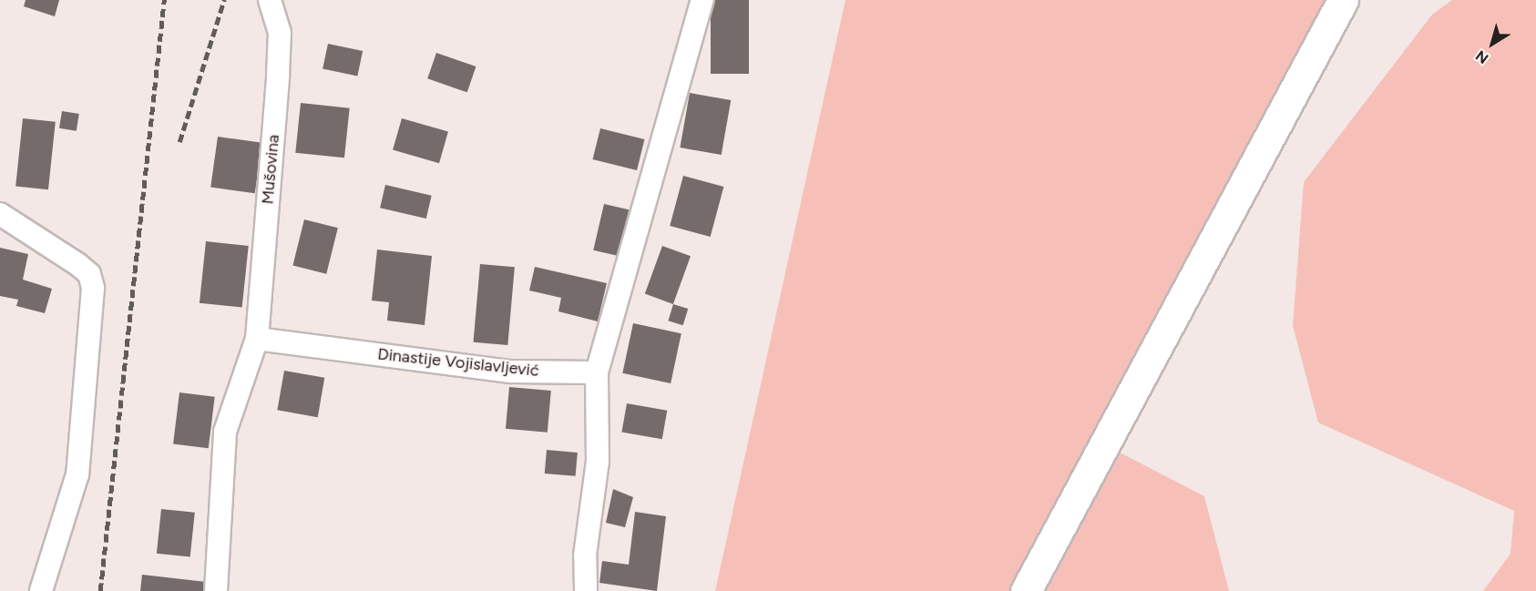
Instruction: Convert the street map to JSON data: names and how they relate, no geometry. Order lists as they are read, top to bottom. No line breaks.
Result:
{"streets":{"street":["Mušovina","Dinastije Vojislavljević"]},"crossings":[["Mušovina","Dinastije Vojislavljević"]],"north":"bottom left"}
